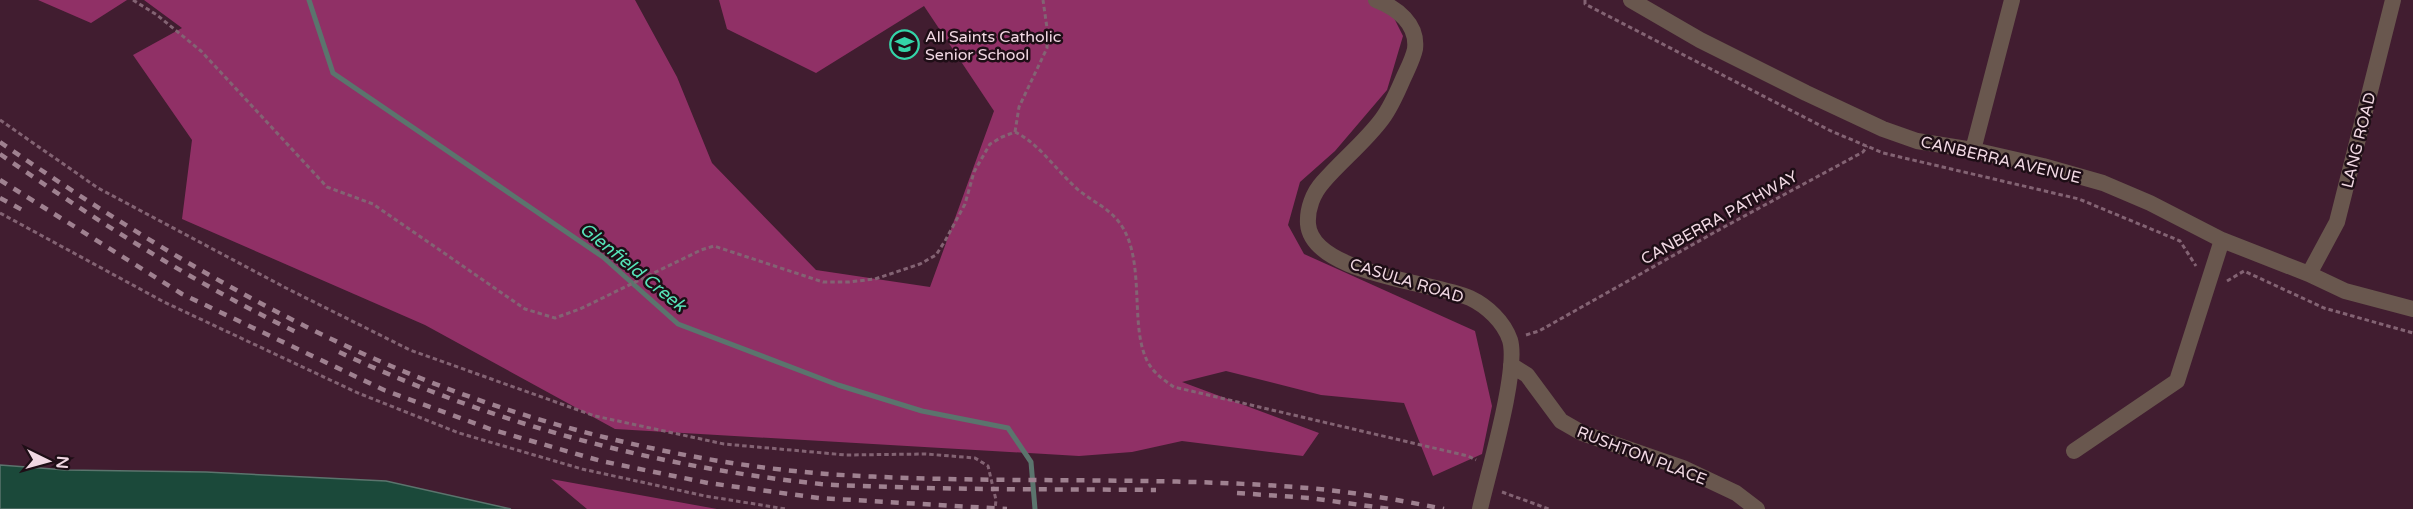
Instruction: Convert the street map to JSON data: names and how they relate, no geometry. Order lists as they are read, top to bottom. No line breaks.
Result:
{"streets":{"street":["LANG ROAD","CANBERRA AVENUE","CASULA ROAD","RUSHTON PLACE"],"path":["CANBERRA PATHWAY"]},"crossings":[["LANG ROAD","CANBERRA AVENUE"],["CANBERRA PATHWAY","CASULA ROAD"]],"water":["Glenfield Creek"],"places":{"school or university":["All Saints Catholic Senior School"]},"north":"right"}
